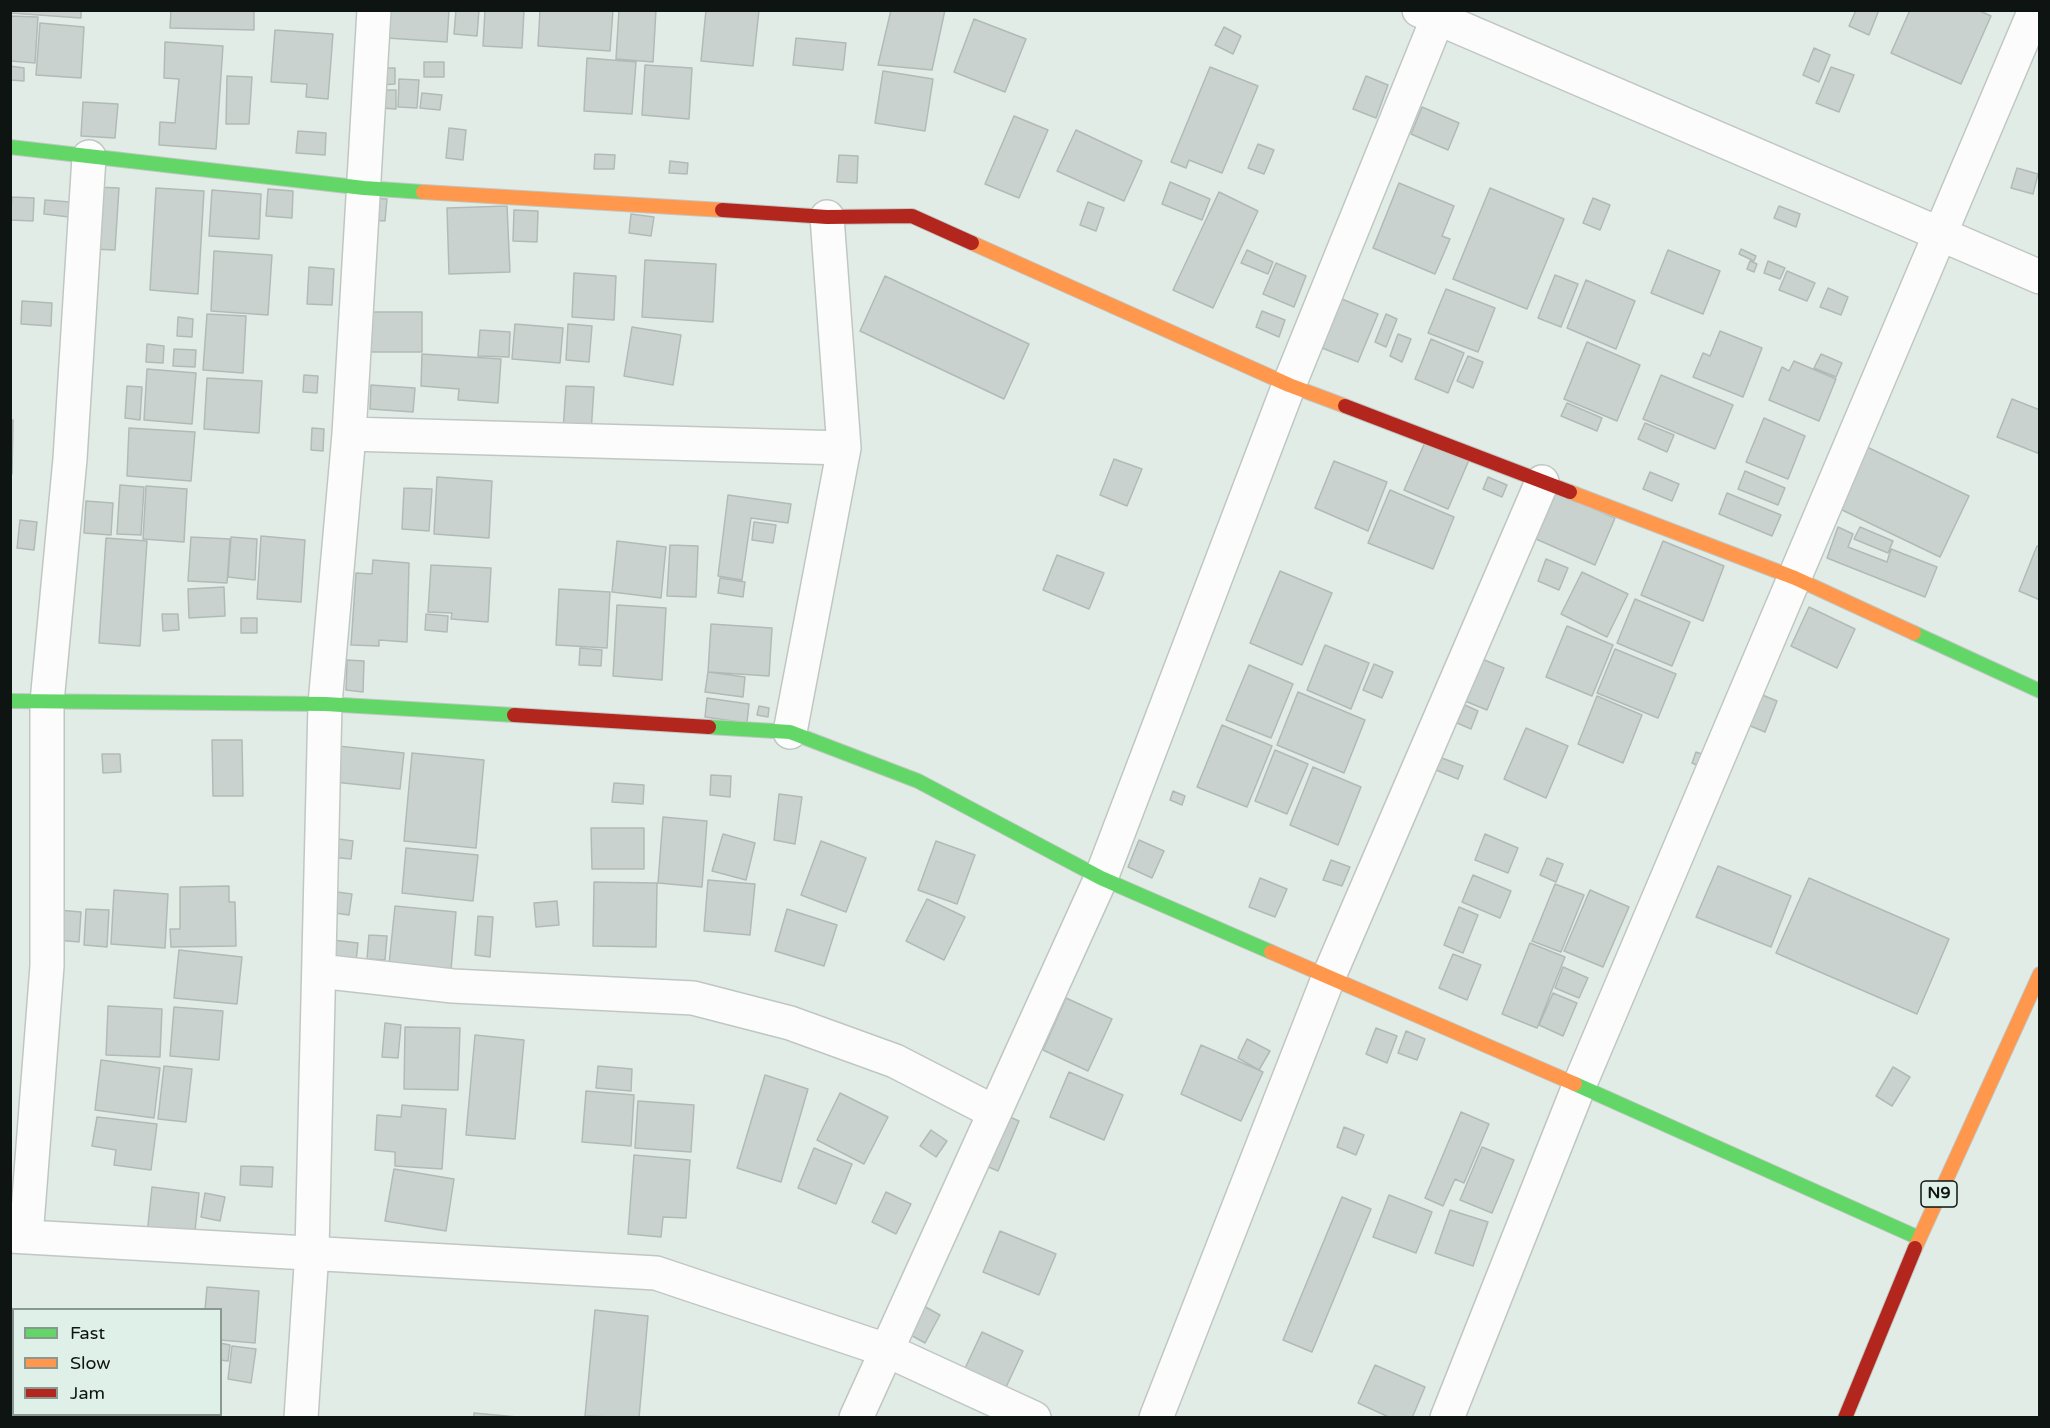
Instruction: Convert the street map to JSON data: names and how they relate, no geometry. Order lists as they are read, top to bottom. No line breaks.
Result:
{"streets":{"street":["N9"]},"legend":["Fast","Slow","Jam"]}
